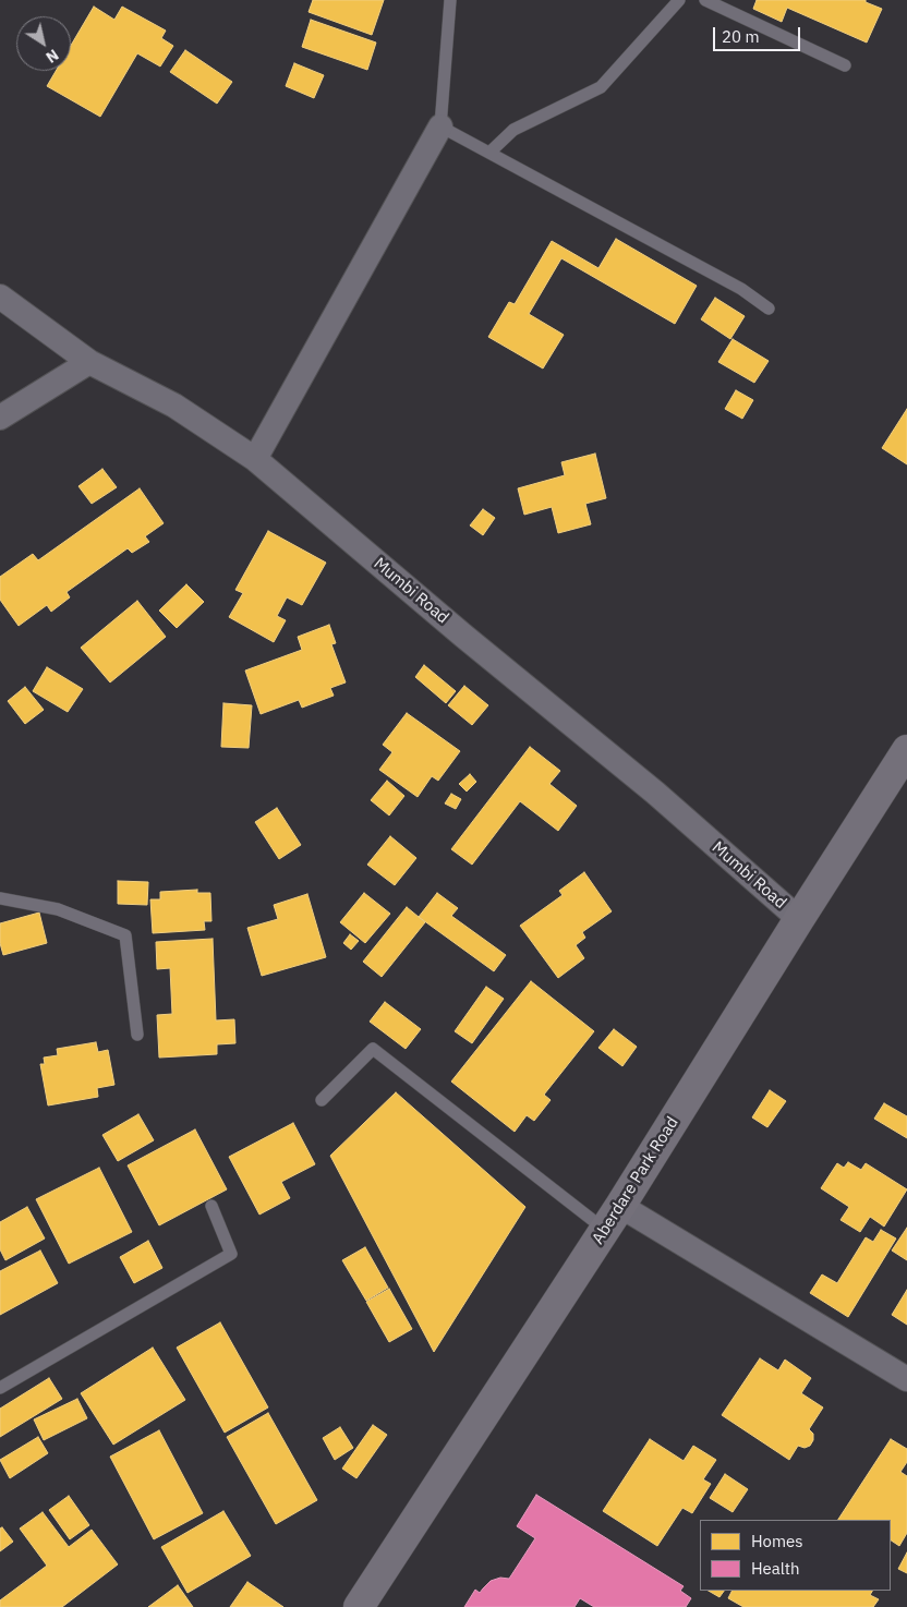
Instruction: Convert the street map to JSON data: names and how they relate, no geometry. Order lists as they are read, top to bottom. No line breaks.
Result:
{"streets":{"street":["Mumbi Road","Aberdare Park Road"]},"crossings":[["Mumbi Road","Aberdare Park Road"]],"legend":["Homes","Health"],"scale_bar":"20 m","north":"bottom right"}
